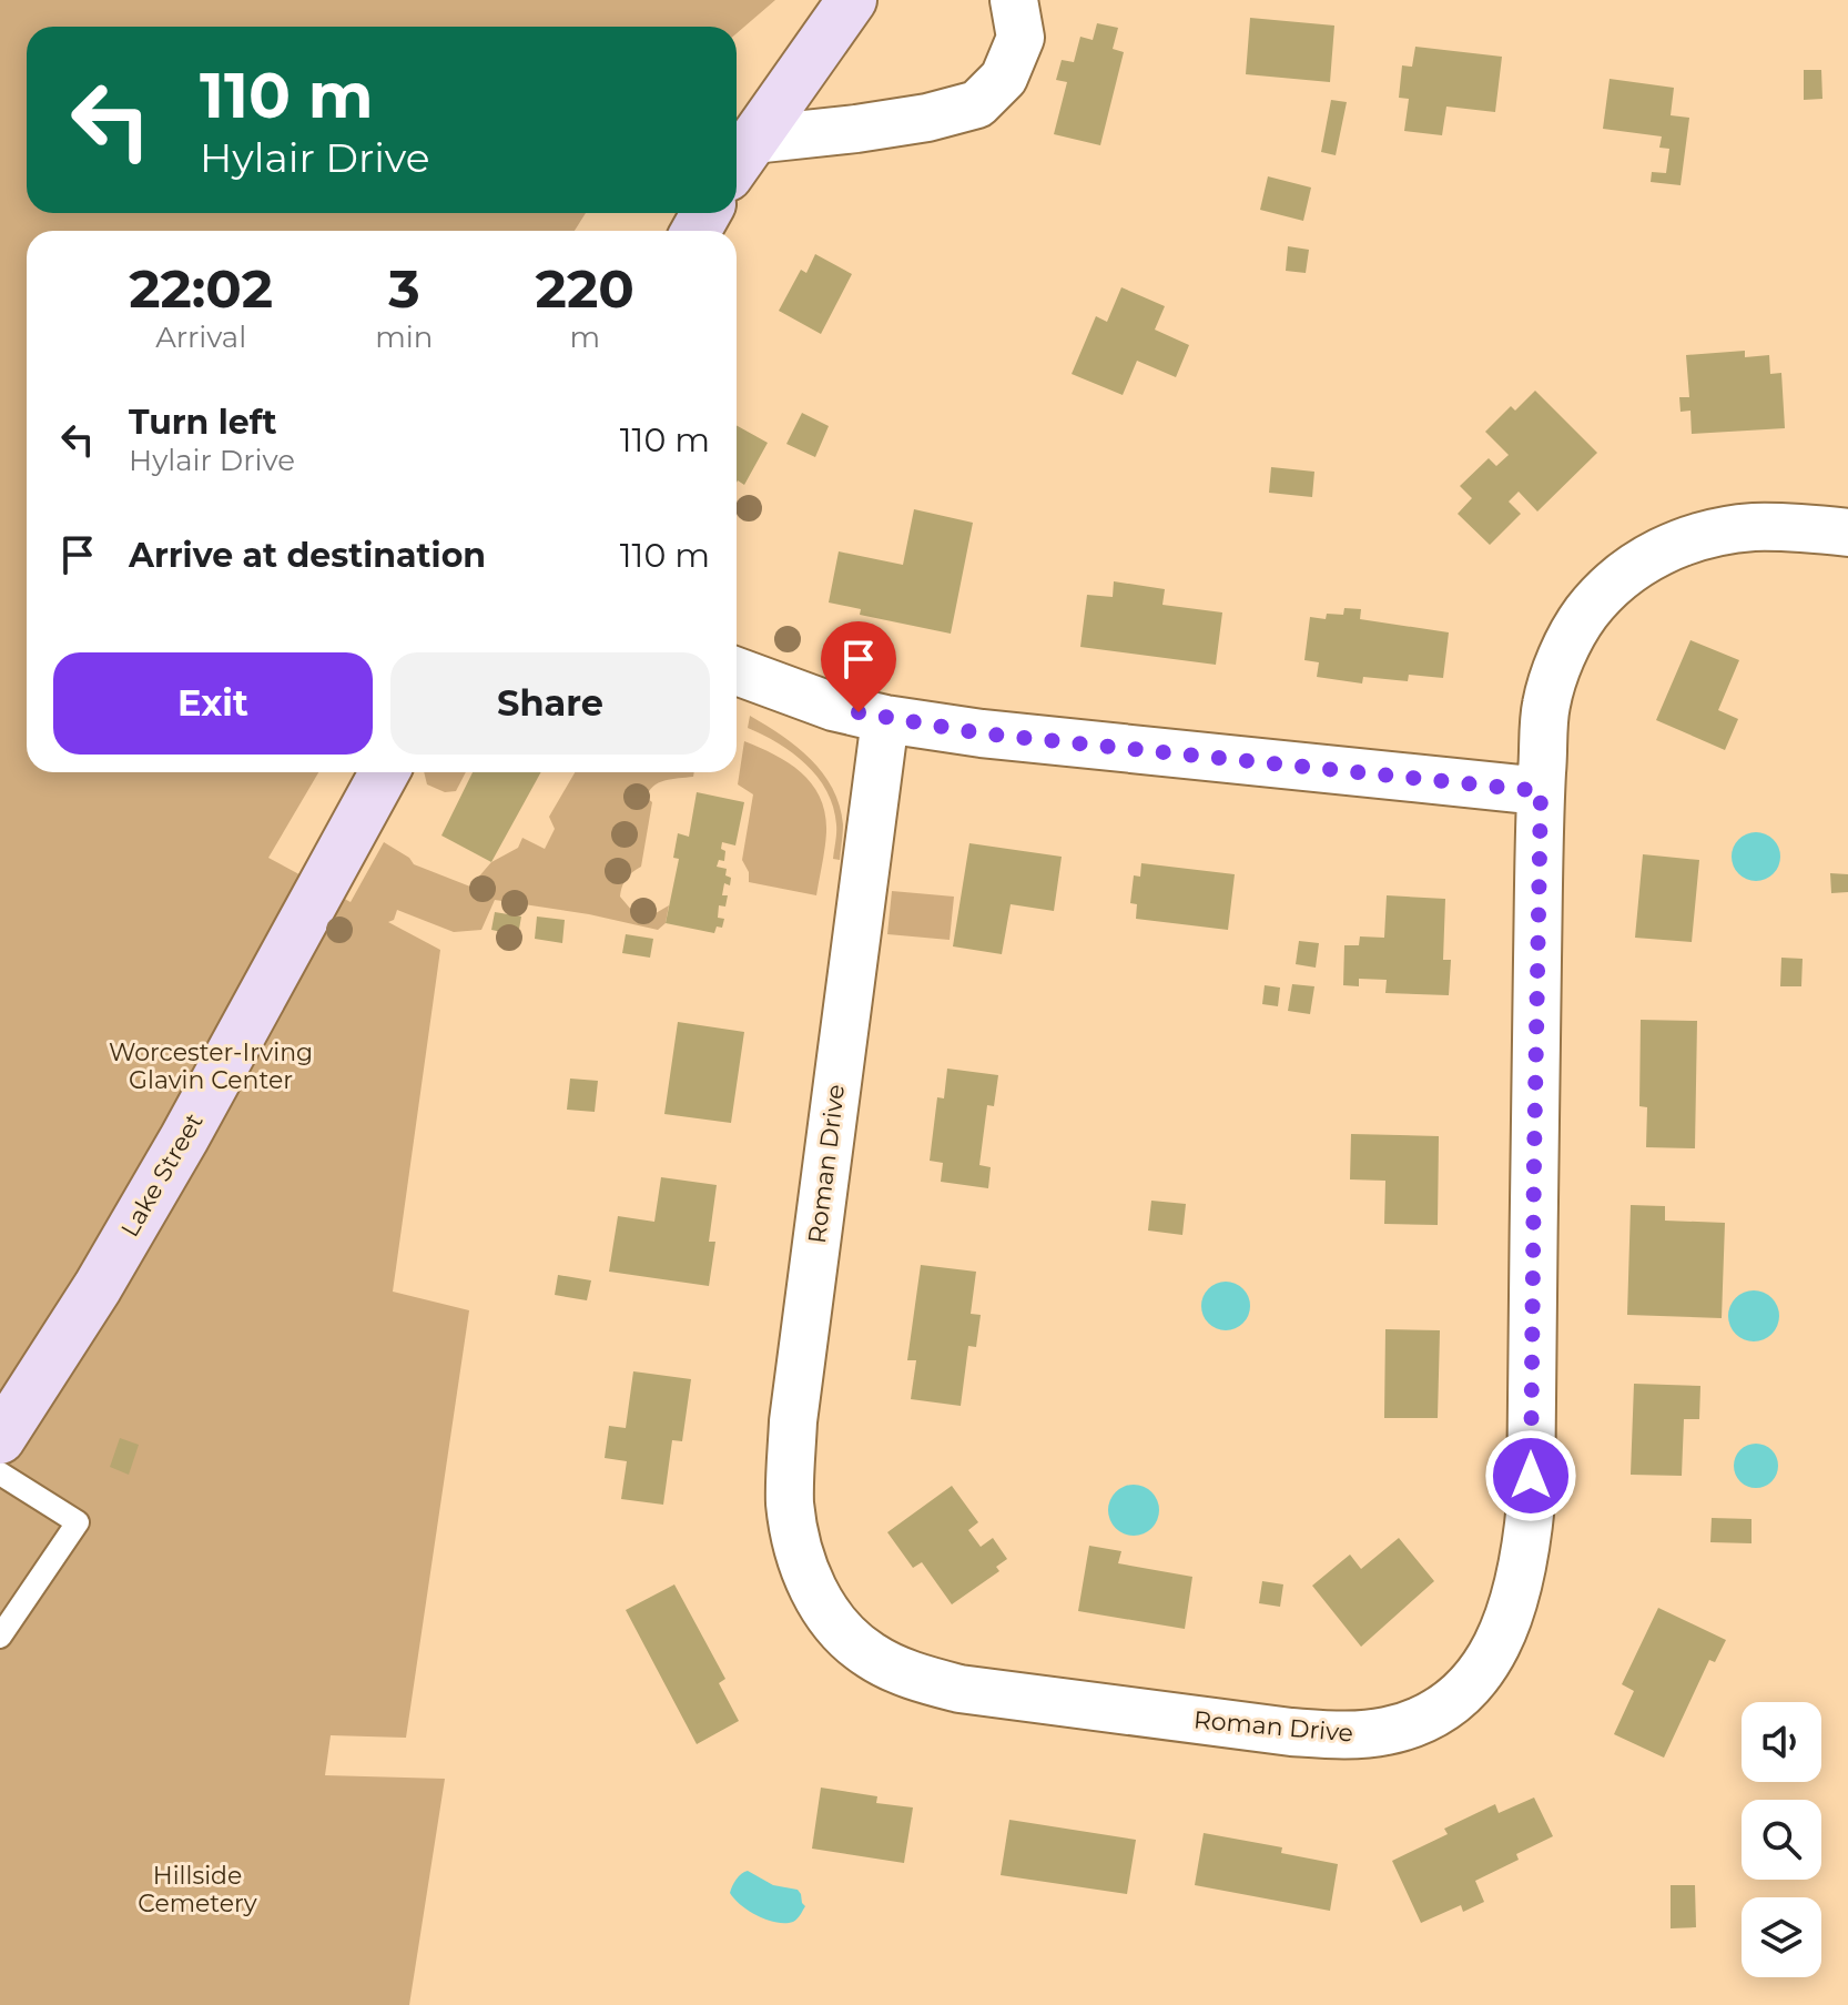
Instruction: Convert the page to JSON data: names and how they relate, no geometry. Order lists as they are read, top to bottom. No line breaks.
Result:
{"streets":{"main road":["Lake Street"],"street":["Roman Drive"]},"parks":["Worcester-Irving Glavin Center","Hillside Cemetery"],"page":{"turn":["110 m","Hylair Drive"],"eta":["22:02","Arrival","3","min","220","m"],"list":[{"name":"Turn left","note":"Hylair Drive","value":"110 m"},{"name":"Arrive at destination","value":"110 m"}],"buttons":["Exit","Share"]}}
